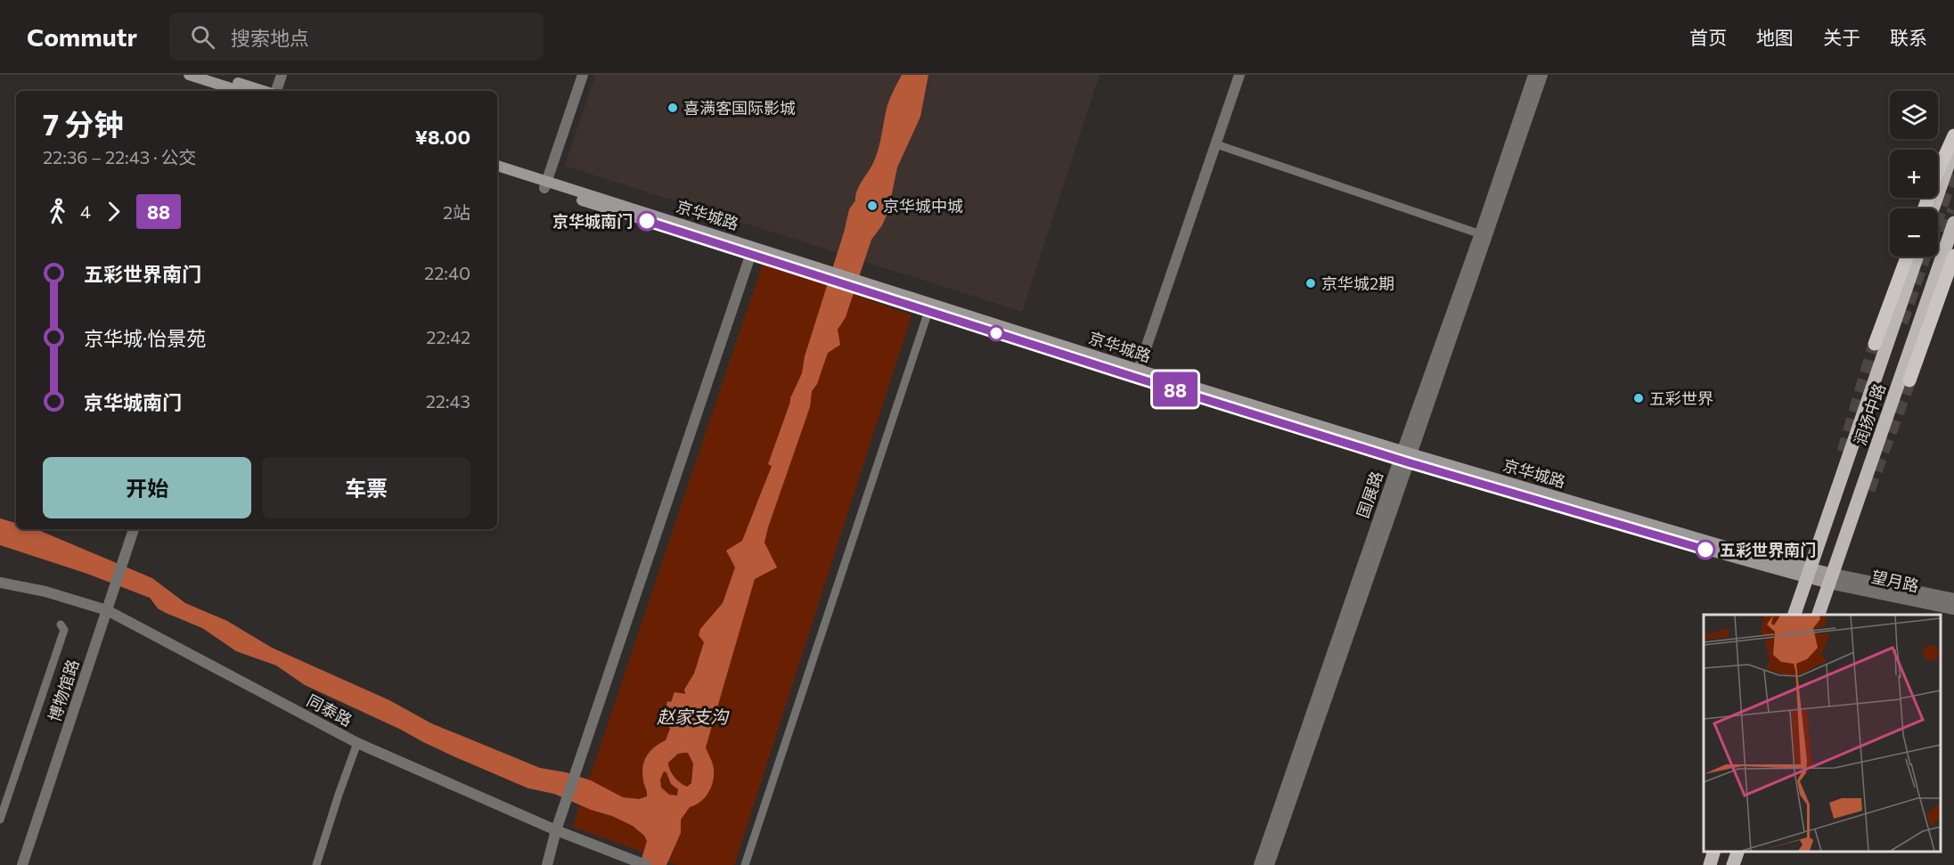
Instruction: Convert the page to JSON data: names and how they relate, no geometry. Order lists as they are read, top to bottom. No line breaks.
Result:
{"streets":{"main road":["京华城路","润扬中路"],"street":["国展路","望月路","博物馆路","同泰路"]},"crossings":[["京华城路","润扬中路"],["京华城路","国展路"],["京华城路","望月路"],["润扬中路","望月路"],["博物馆路","同泰路"]],"water":["赵家支沟"],"places":["喜满客国际影城","京华城中城","京华城南门","京华城2期","五彩世界","五彩世界南门"],"lines":["bus line 88"],"page":{"header":"Commutr","search":"搜索地点","nav":["首页","地图","关于","联系"],"on_map":"88","map_buttons":["+","−"],"heading":["7 分钟","22:36 – 22:43 · 公交","¥8.00"],"legs":["4","88","2站"],"list":[{"name":"五彩世界南门","value":"22:40"},{"name":"京华城·怡景苑","value":"22:42"},{"name":"京华城南门","value":"22:43"}],"buttons":["开始","车票"]}}
